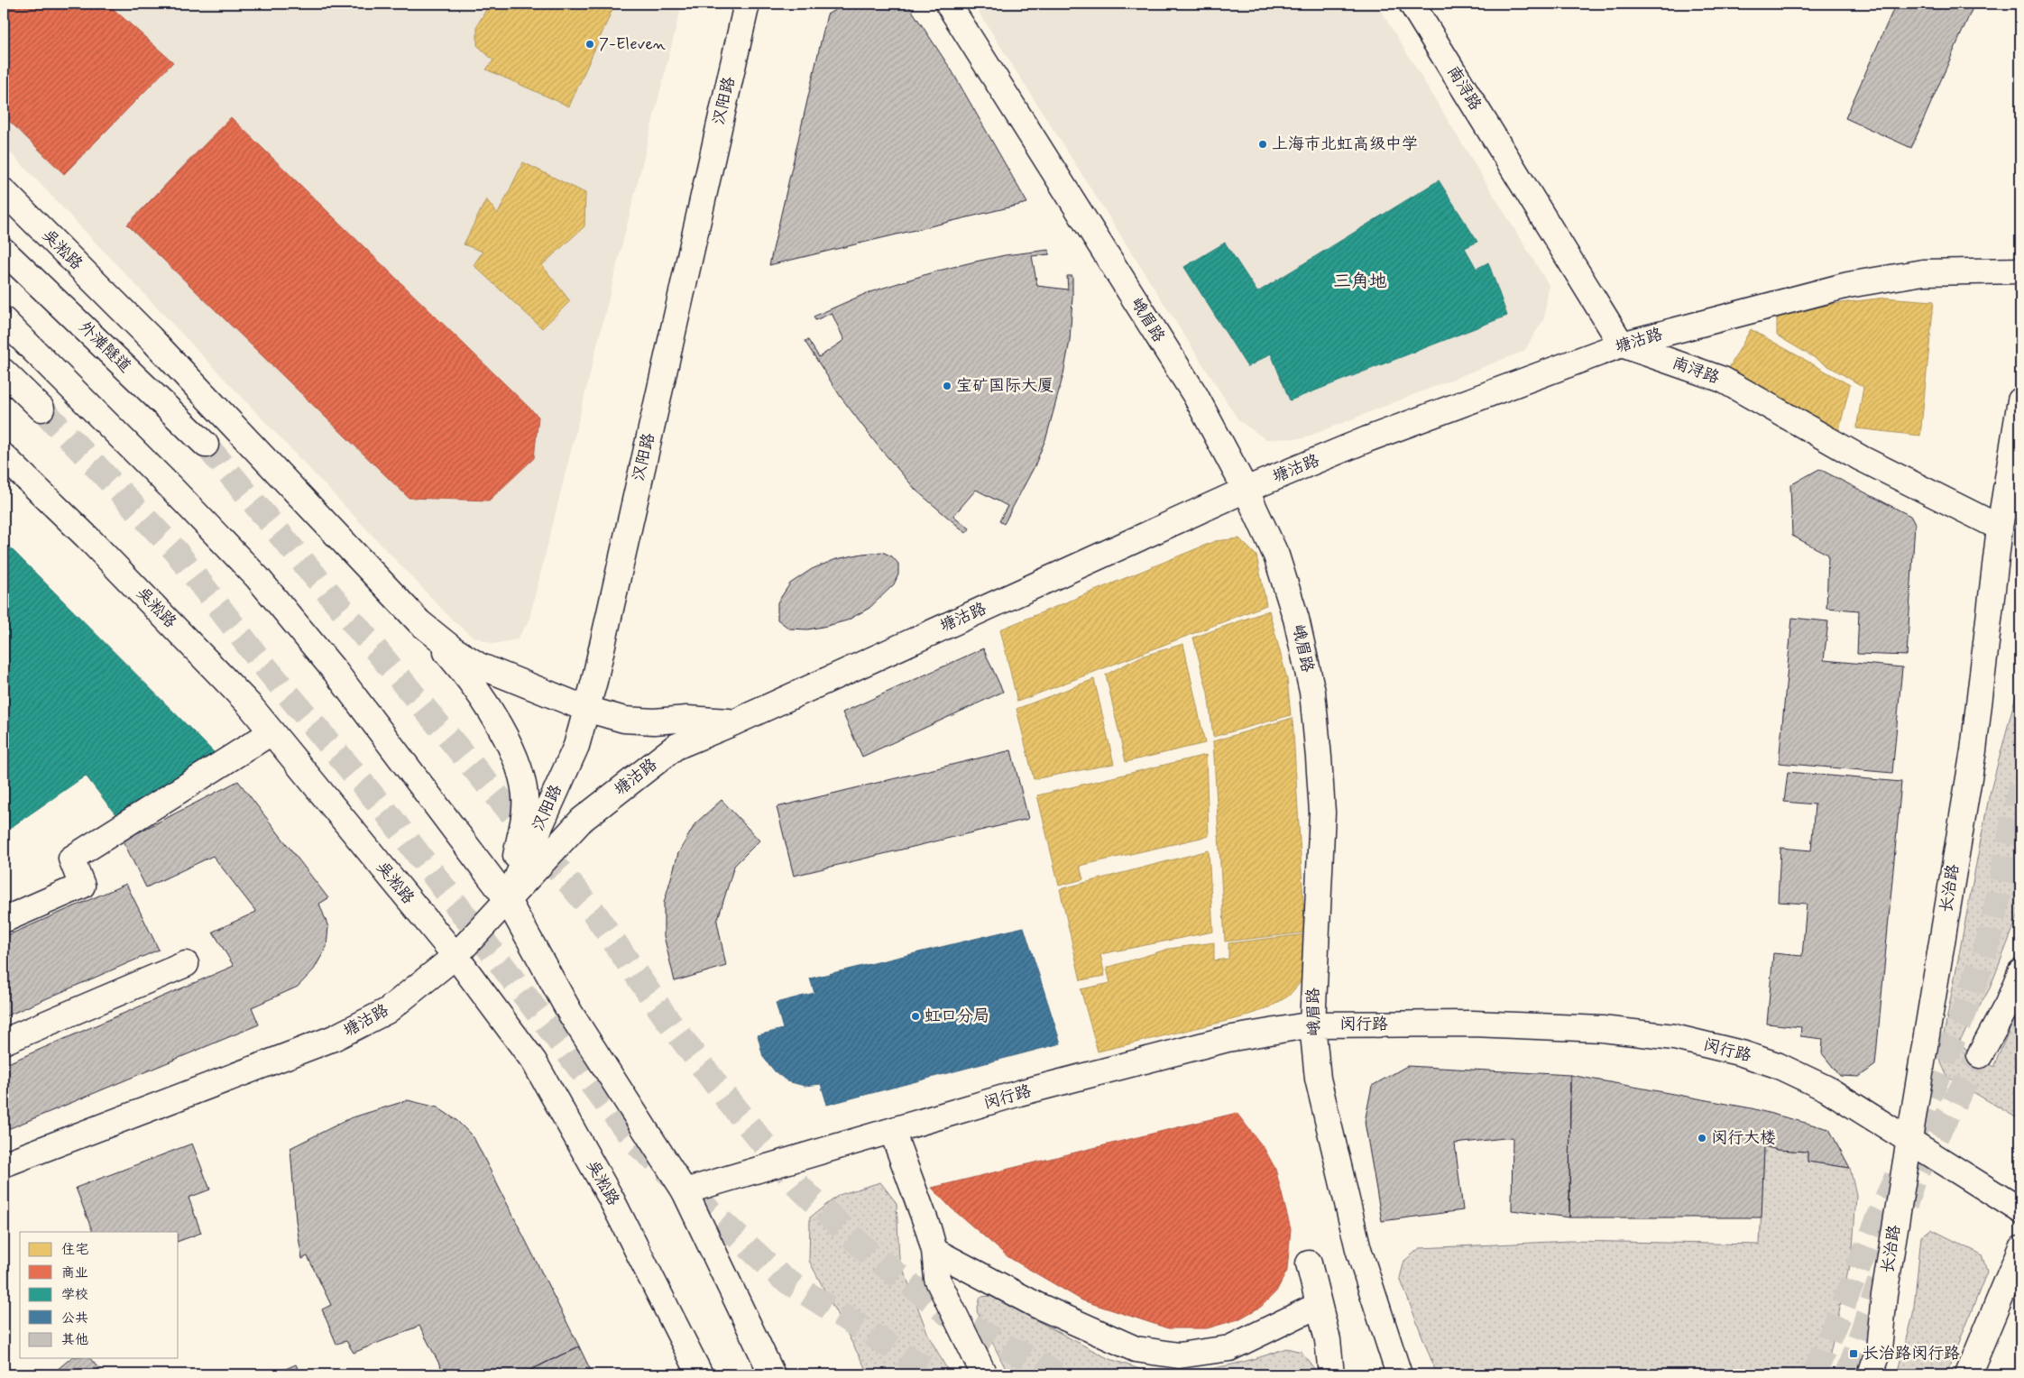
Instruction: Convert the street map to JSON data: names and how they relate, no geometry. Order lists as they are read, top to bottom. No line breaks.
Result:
{"streets":{"street":["南浔路","汉阳路","吴淞路","峨眉路","塘沽路","外滩隧道","长治路","闵行路"]},"crossings":[["南浔路","塘沽路"],["南浔路","长治路"],["汉阳路","吴淞路"],["汉阳路","塘沽路"],["吴淞路","塘沽路"],["峨眉路","塘沽路"],["峨眉路","闵行路"],["长治路","闵行路"]],"districts":["三角地"],"places":{"other":["7-Eleven","上海市北虹高级中学","宝矿国际大厦","虹口分局","闵行大楼"],"transit":["长治路闵行路"]},"legend":["住宅","商业","学校","公共","其他"]}
